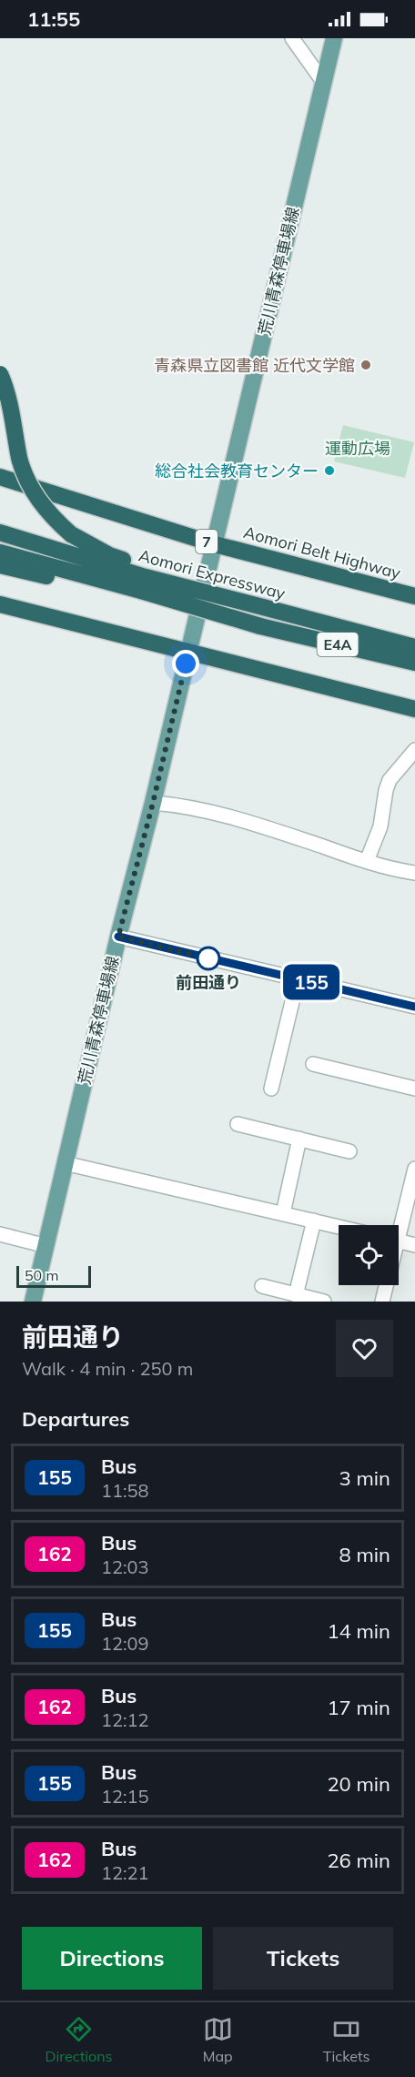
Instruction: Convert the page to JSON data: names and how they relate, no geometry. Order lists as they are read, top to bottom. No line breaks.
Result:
{"streets":{"highway":["7","Aomori Belt Highway","Aomori Expressway","E4A"],"main road":["荒川青森停車場線"]},"crossings":[["荒川青森停車場線","Aomori Belt Highway"]],"parks":["運動広場"],"places":["青森県立図書館 近代文学館","総合社会教育センター","前田通り"],"lines":["bus line 155"],"scale_bar":"50 m","page":{"status":"11:55","on_map":"155","scale":"50 m","heading":[["前田通り","Walk · 4 min · 250 m"],"Departures"],"list":[{"mark":"155","name":"Bus","note":"11:58","value":"3 min"},{"mark":"162","name":"Bus","note":"12:03","value":"8 min"},{"mark":"155","name":"Bus","note":"12:09","value":"14 min"},{"mark":"162","name":"Bus","note":"12:12","value":"17 min"},{"mark":"155","name":"Bus","note":"12:15","value":"20 min"},{"mark":"162","name":"Bus","note":"12:21","value":"26 min"}],"buttons":["Directions","Tickets"],"tabs":["Directions","Map","Tickets"]}}
